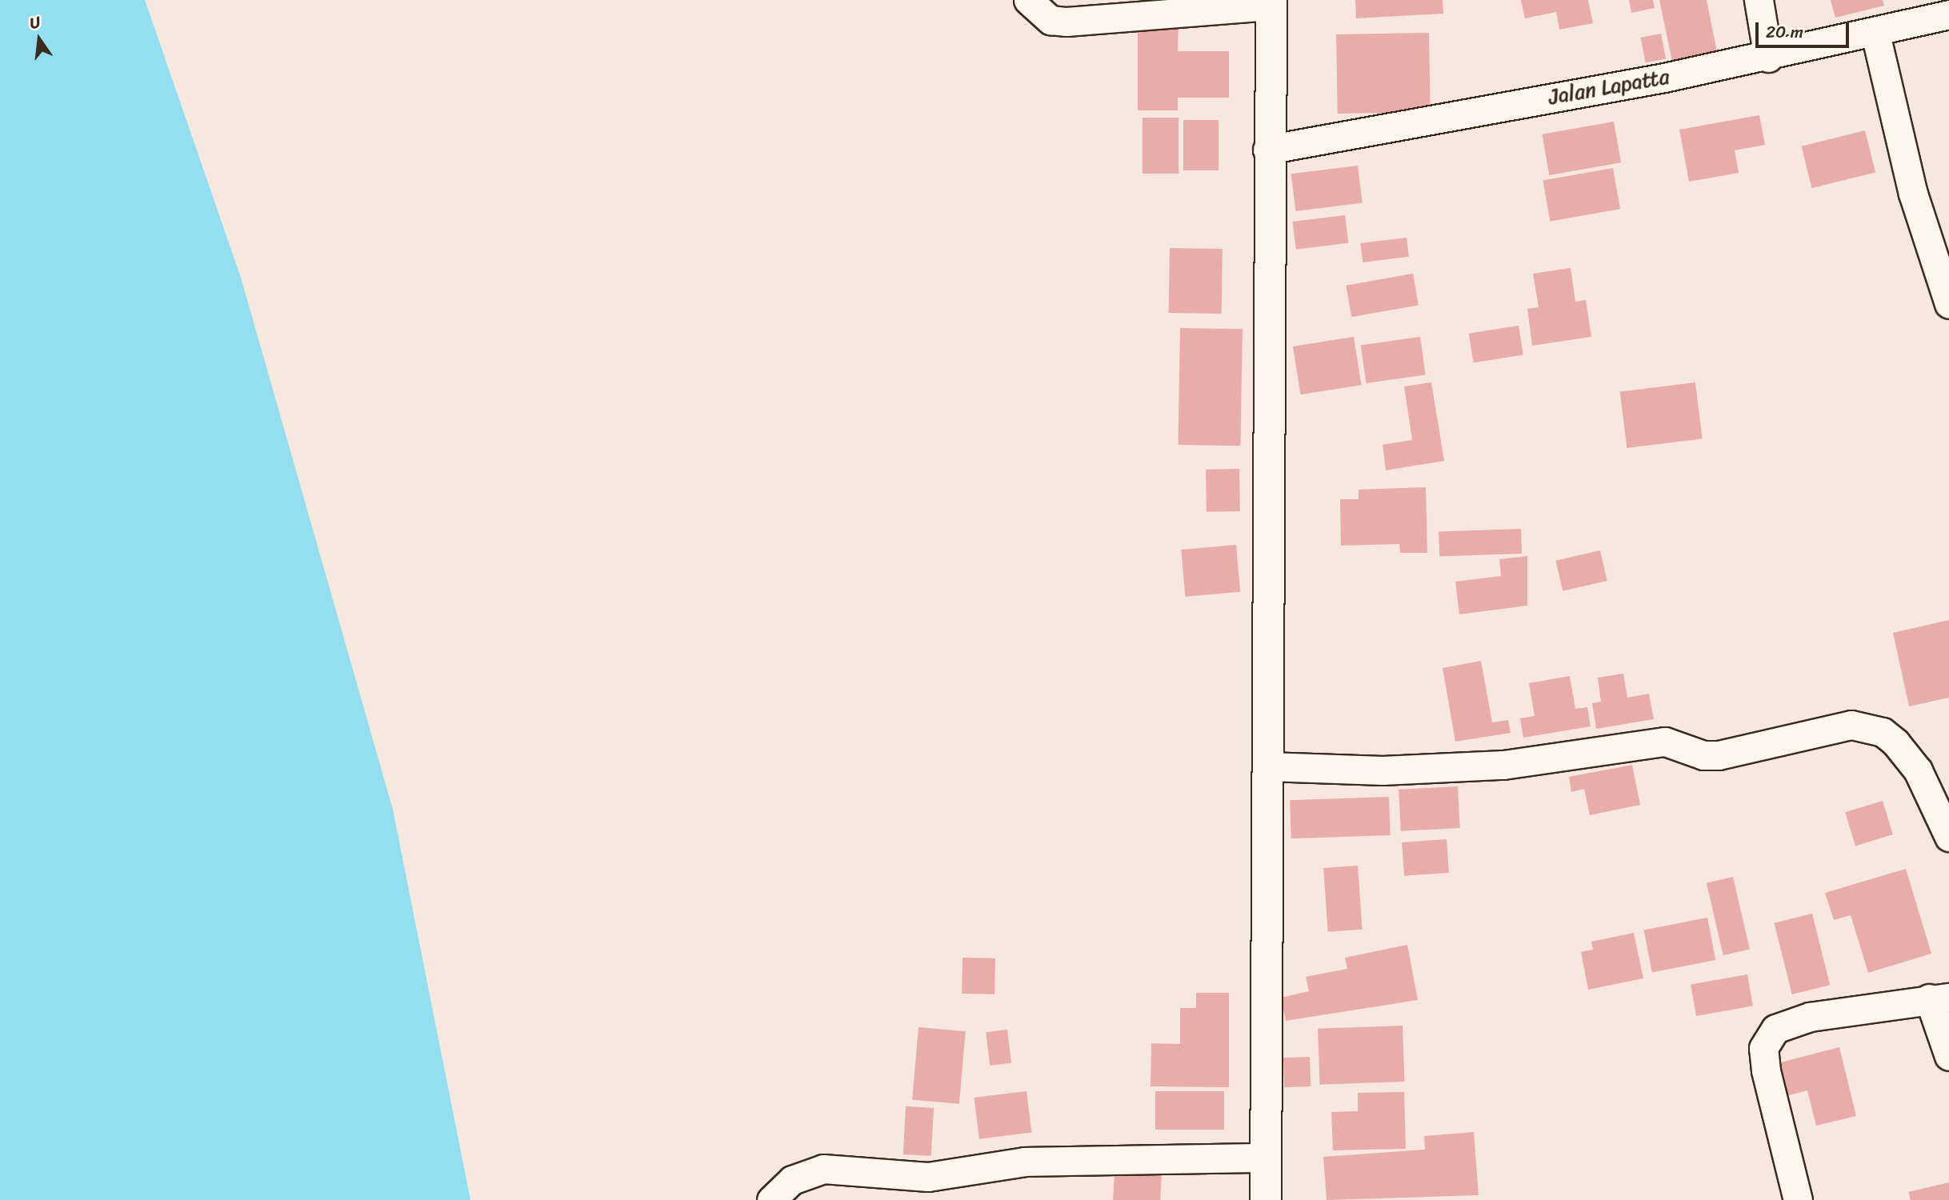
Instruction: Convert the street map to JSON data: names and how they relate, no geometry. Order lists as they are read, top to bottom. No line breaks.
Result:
{"streets":{"street":["Jalan Lapatta"]},"scale_bar":"20 m","north":"top"}
